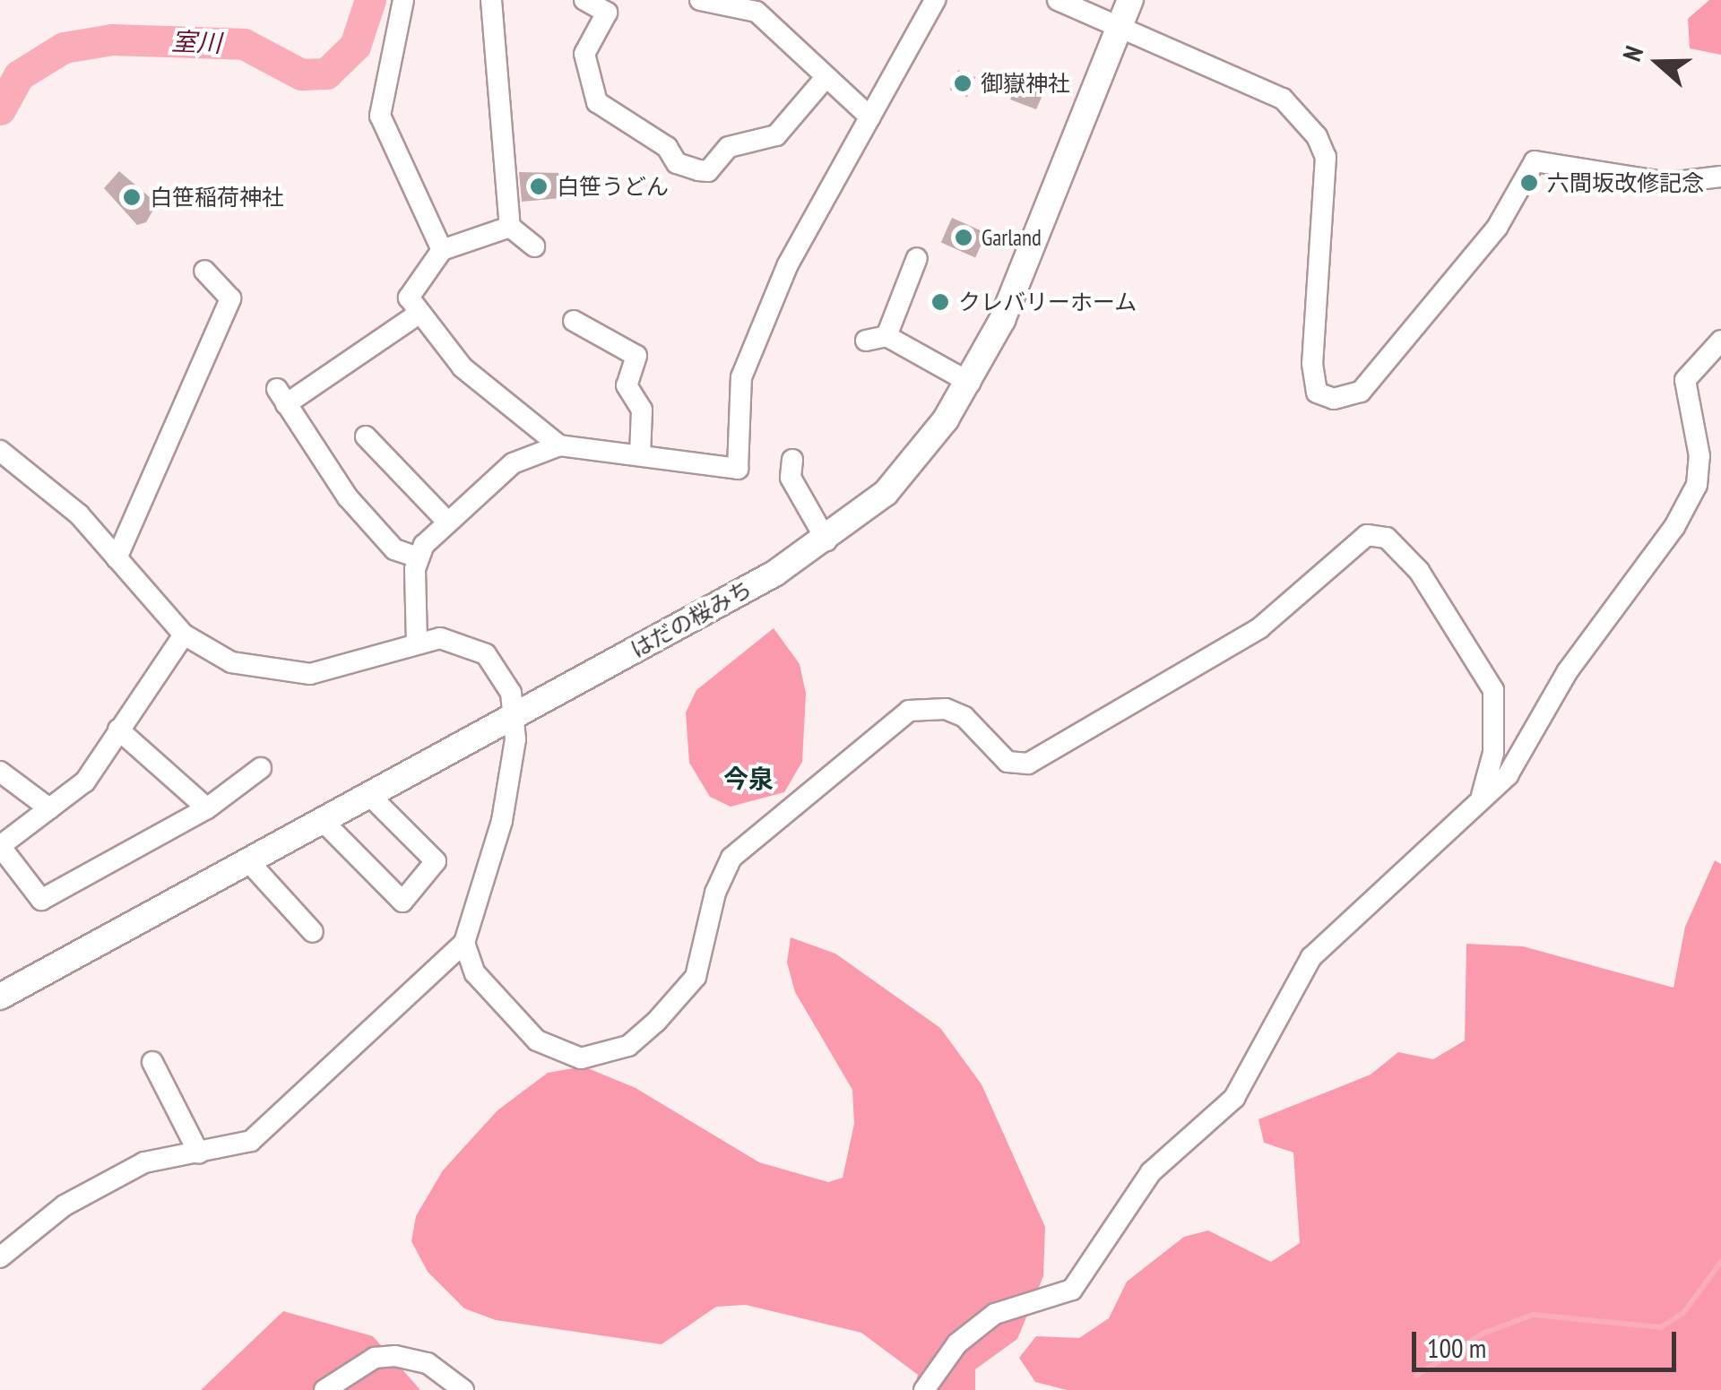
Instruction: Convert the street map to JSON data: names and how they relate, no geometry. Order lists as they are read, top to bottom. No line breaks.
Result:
{"streets":{"main road":["はだの桜みち"]},"districts":["今泉"],"water":["室川"],"places":["御嶽神社","六間坂改修記念","白笹うどん","白笹稲荷神社","Garland","クレバリーホーム"],"scale_bar":"100 m","north":"left"}
